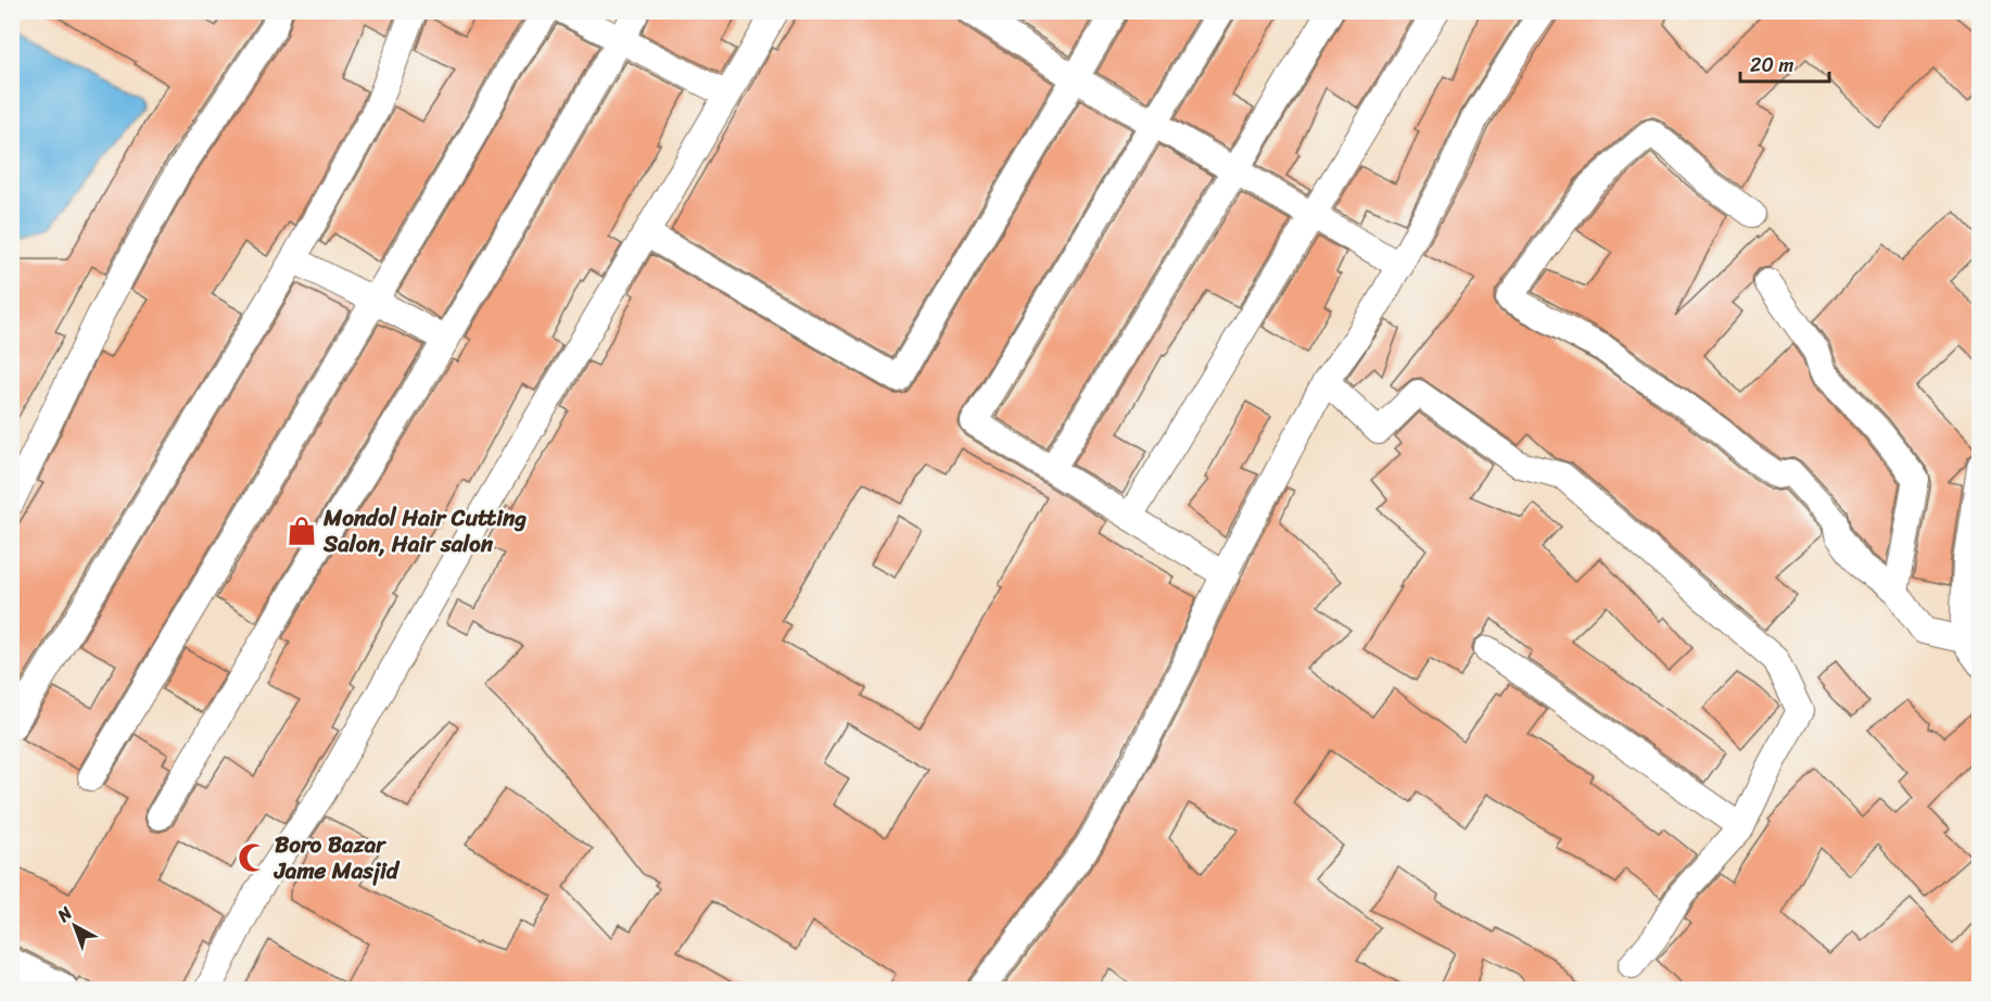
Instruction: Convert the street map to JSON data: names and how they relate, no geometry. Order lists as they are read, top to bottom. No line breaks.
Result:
{"places":{"shop":["Mondol Hair Cutting Salon, Hair salon"],"mosque":["Boro Bazar Jame Masjid"]},"scale_bar":"20 m","north":"top left"}
